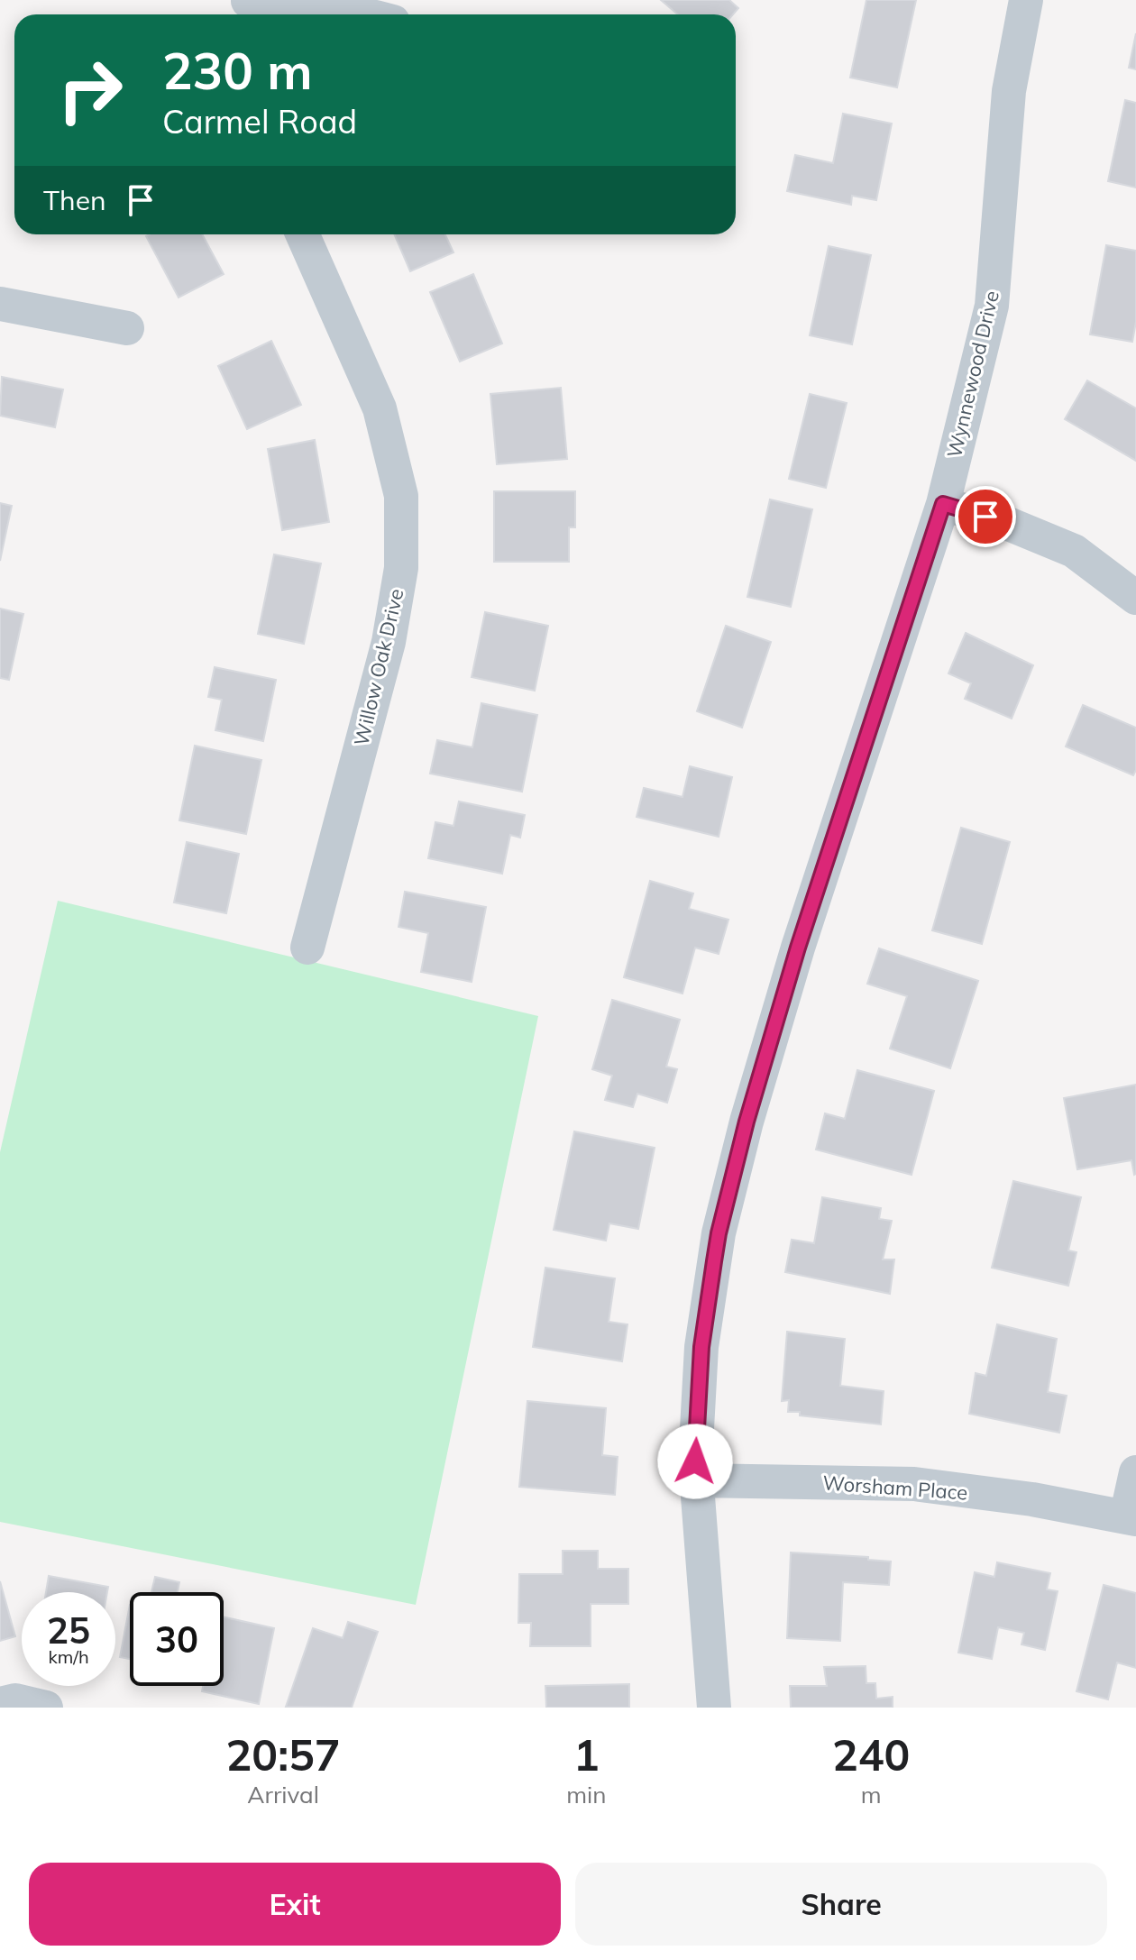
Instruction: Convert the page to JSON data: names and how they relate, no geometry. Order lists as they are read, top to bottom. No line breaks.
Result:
{"streets":{"street":["Wynnewood Drive","Willow Oak Drive","Worsham Place"]},"crossings":[["Wynnewood Drive","Worsham Place"]],"page":{"turn":["230 m","Carmel Road"],"then":"Then","speed":"25 km/h","limit":"30","eta":["20:57","Arrival","1","min","240","m"],"buttons":["Exit","Share"]}}
